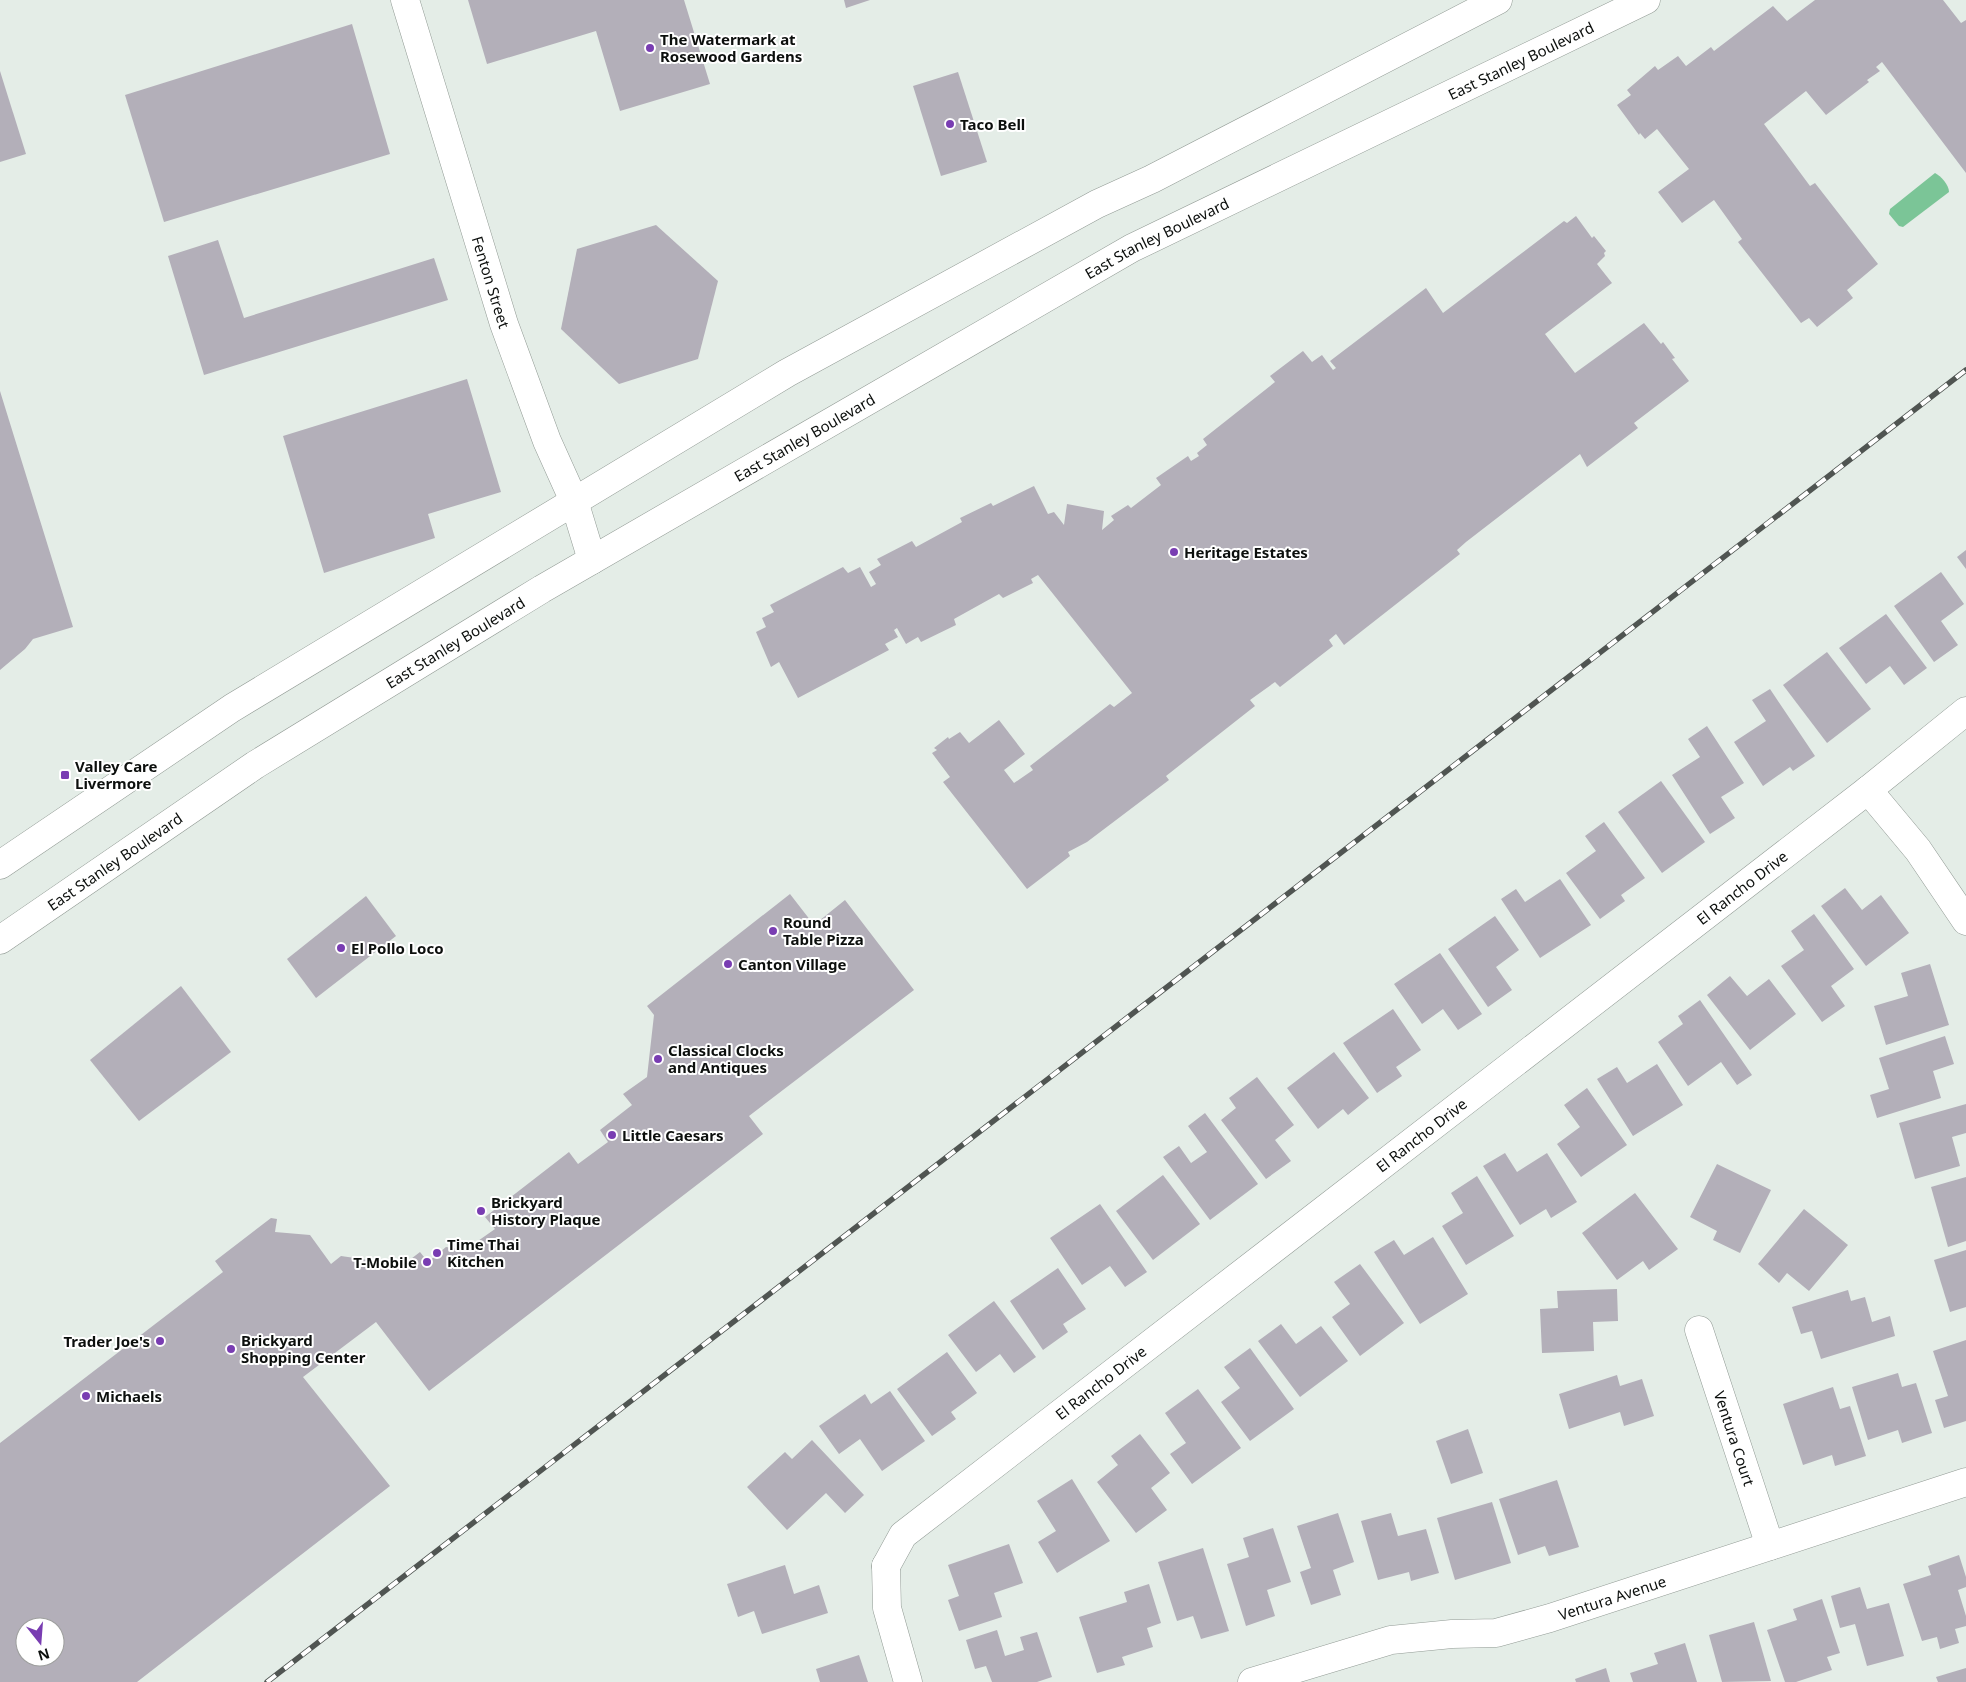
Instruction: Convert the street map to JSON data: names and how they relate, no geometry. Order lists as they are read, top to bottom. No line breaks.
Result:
{"streets":{"main road":["East Stanley Boulevard","Fenton Street","El Rancho Drive","Ventura Court","Ventura Avenue"]},"crossings":[["East Stanley Boulevard","Fenton Street"],["Ventura Court","Ventura Avenue"]],"places":{"other":["The Watermark at Rosewood Gardens","Taco Bell","Heritage Estates","Round Table Pizza","El Pollo Loco","Canton Village","Classical Clocks and Antiques","Little Caesars","Brickyard History Plaque","Time Thai Kitchen","T-Mobile","Trader Joe's","Brickyard Shopping Center","Michaels"],"transit":["Valley Care Livermore"]},"north":"bottom"}
